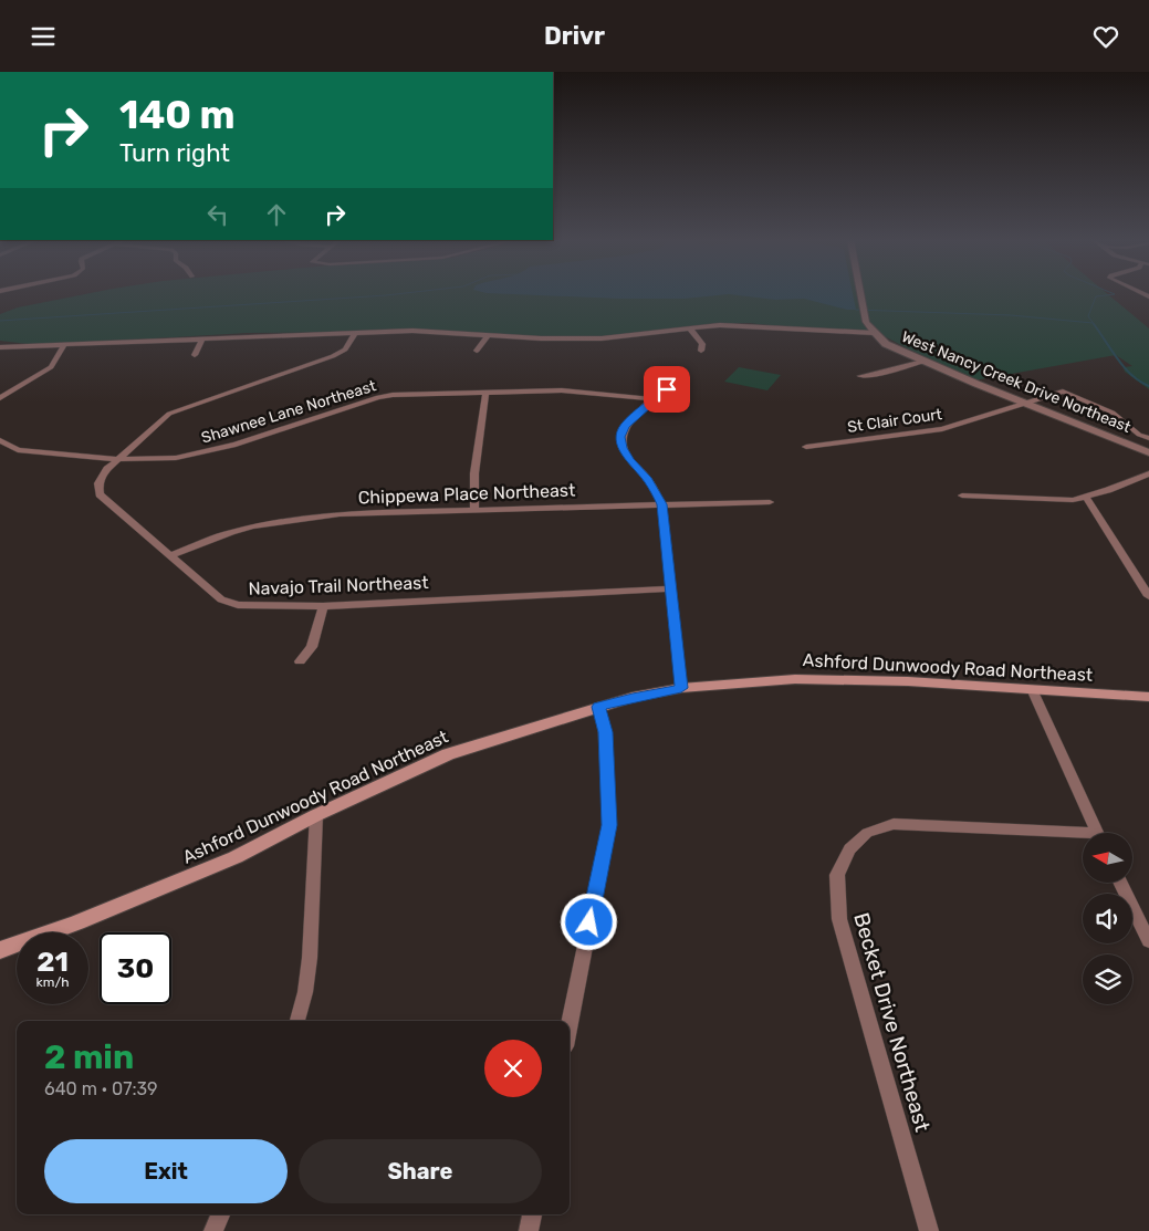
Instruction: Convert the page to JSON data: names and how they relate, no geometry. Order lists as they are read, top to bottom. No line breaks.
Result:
{"streets":{"main road":["Ashford Dunwoody Road Northeast"],"street":["West Nancy Creek Drive Northeast","Shawnee Lane Northeast","St Clair Court","Chippewa Place Northeast","Navajo Trail Northeast","Becket Drive Northeast"]},"crossings":[["West Nancy Creek Drive Northeast","St Clair Court"],["Shawnee Lane Northeast","Navajo Trail Northeast"],["Chippewa Place Northeast","Navajo Trail Northeast"]],"north":"left","page":{"header":"Drivr","turn":["140 m","Turn right"],"speed":"21 km/h","limit":"30","heading":["2 min","640 m · 07:39"],"buttons":["Exit","Share"]}}
